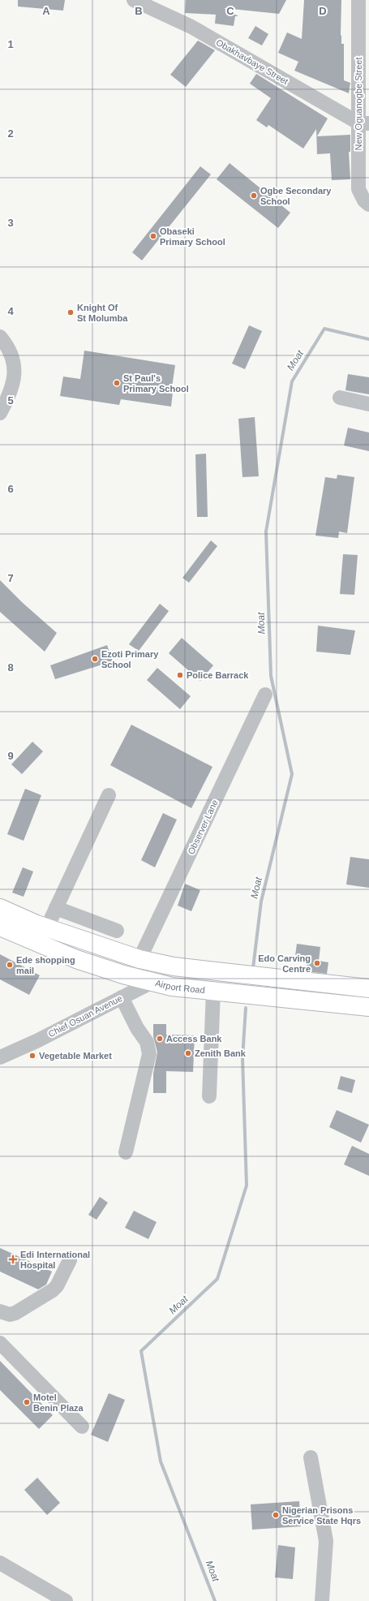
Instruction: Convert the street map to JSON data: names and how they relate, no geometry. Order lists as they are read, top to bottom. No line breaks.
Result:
{"streets":{"main road":["Airport Road"],"street":["Obakhavbaye Street","New Oguanogbe Street","Observer Lane","Chief Osuan Avenue"]},"crossings":[["Obakhavbaye Street","New Oguanogbe Street"],["Observer Lane","Airport Road"],["Airport Road","Chief Osuan Avenue"]],"water":["Moat"],"places":{"other":["Ogbe Secondary School","Obaseki Primary School","Knight Of St Molumba","St Paul's Primary School","Ezoti Primary School","Police Barrack","Edo Carving Centre","Ede shopping mail","Access Bank","Zenith Bank","Vegetable Market","Motel Benin Plaza","Nigerian Prisons Service State Hqrs"],"health":["Edi International Hospital"]},"grid":{"columns":["A","B","C","D"],"rows":["1","2","3","4","5","6","7","8","9"]}}
